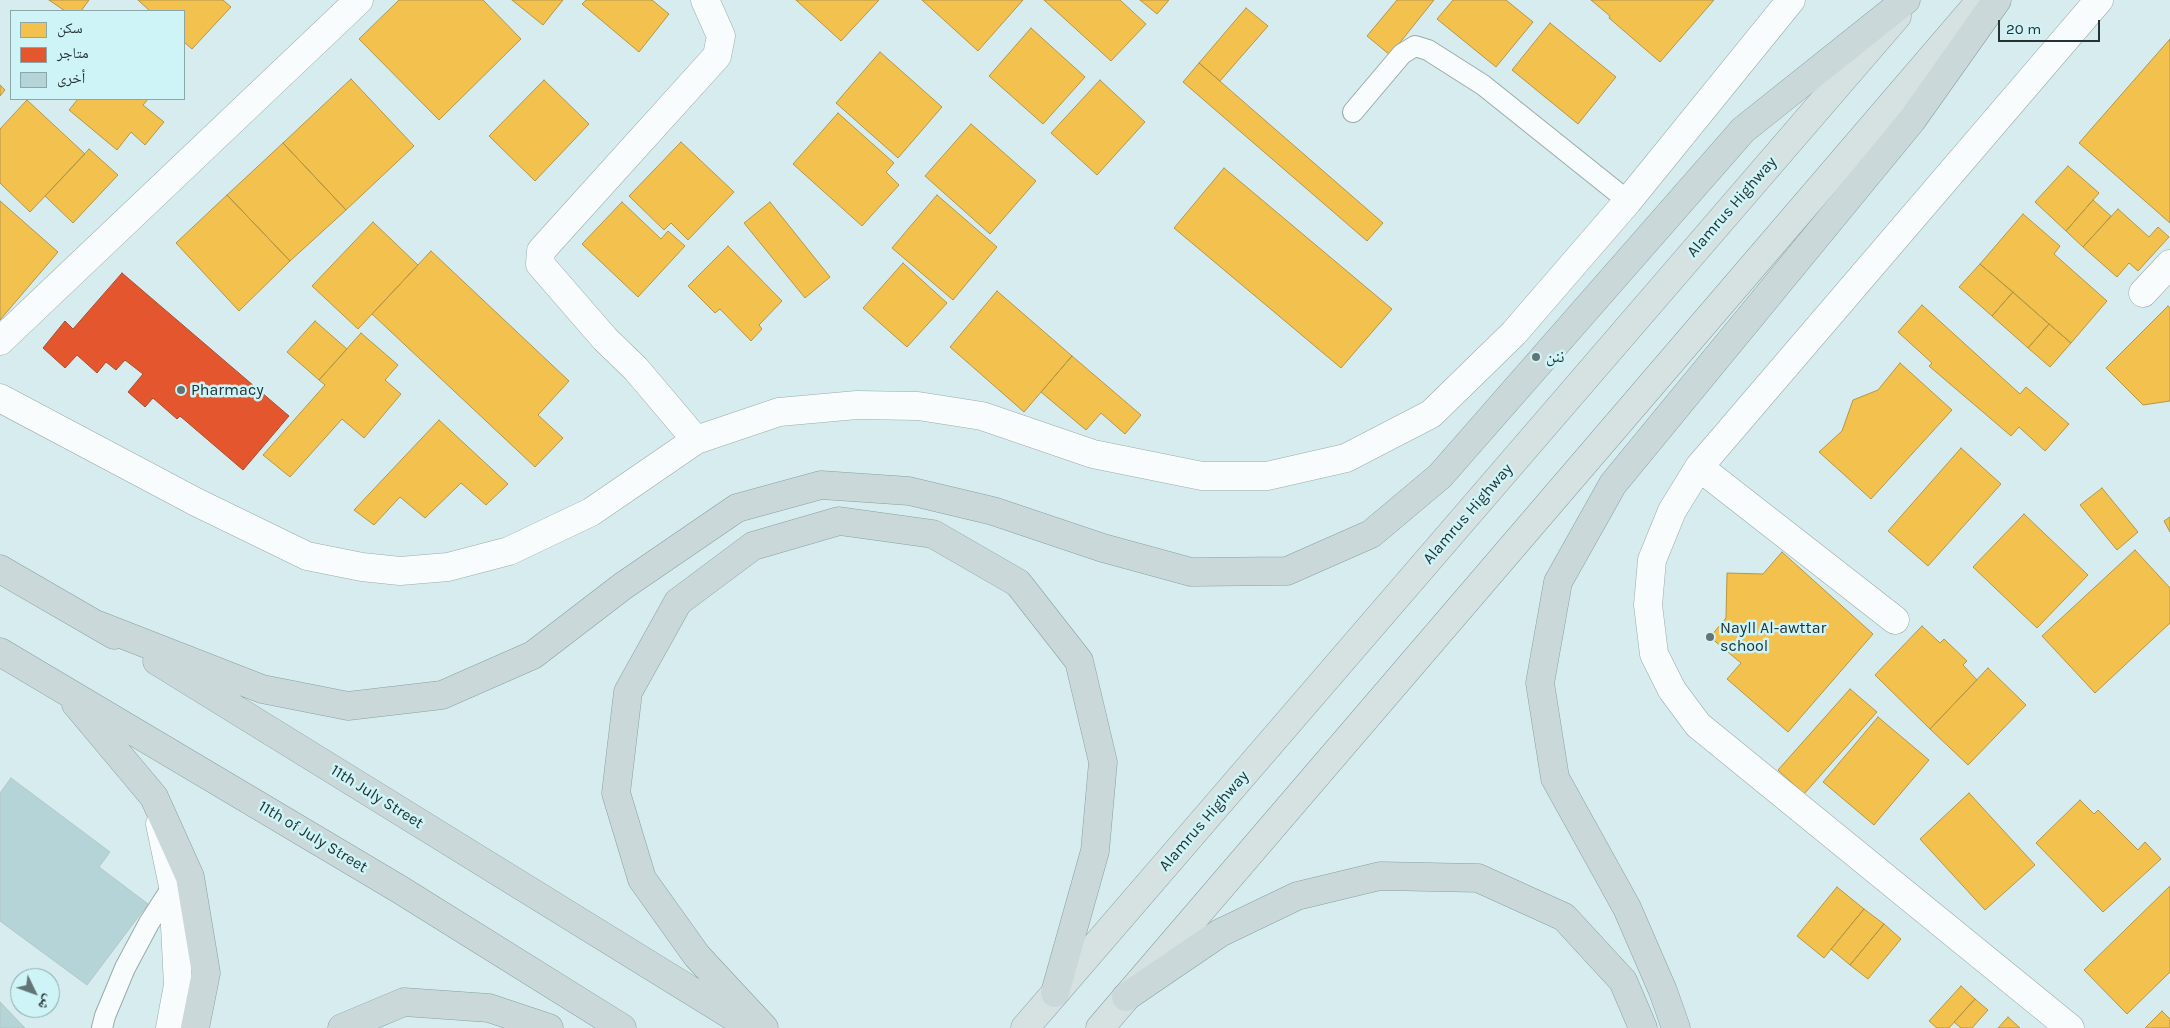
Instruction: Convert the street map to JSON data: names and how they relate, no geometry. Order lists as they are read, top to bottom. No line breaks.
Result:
{"streets":{"highway":["11th July Street","11th of July Street"],"main road":["Alamrus Highway"]},"places":["ننن","Pharmacy","Nayll Al-awttar school"],"legend":["سكن","متاجر","أخرى"],"scale_bar":"20 m","north":"bottom right"}
